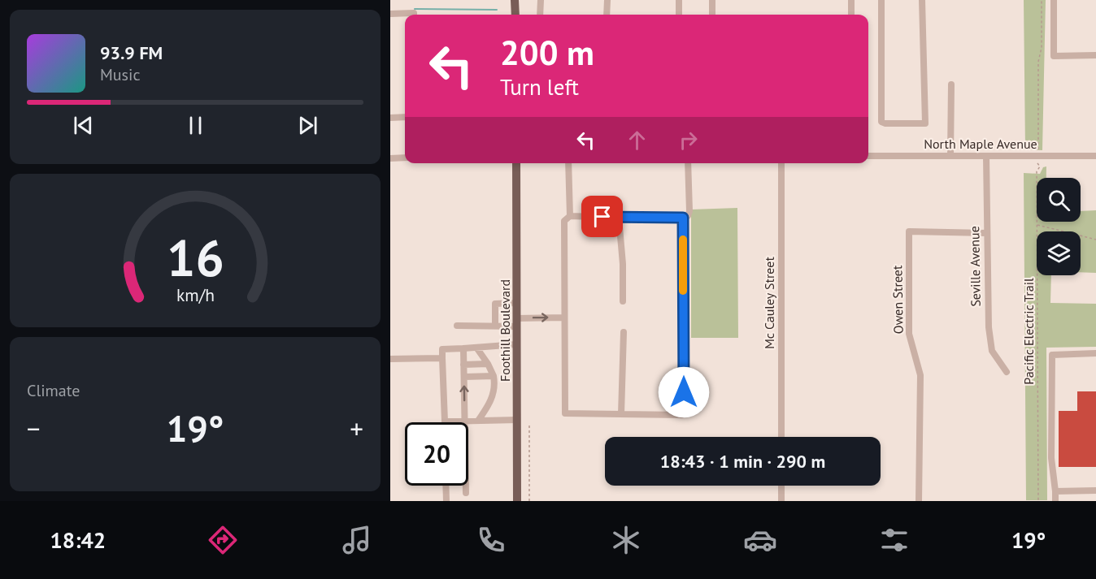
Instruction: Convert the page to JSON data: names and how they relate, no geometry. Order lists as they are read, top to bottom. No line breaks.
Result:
{"streets":{"main road":["Foothill Boulevard"],"street":["North Maple Avenue","Seville Avenue","Owen Street","Mc Cauley Street"],"path":["Pacific Electric Trail"]},"crossings":[["North Maple Avenue","Seville Avenue"],["Seville Avenue","Owen Street"]],"page":{"turn":["200 m","Turn left"],"song":["93.9 FM","Music"],"tile":"Climate","heat":["−","19°","+"],"limit":"20","trip":"18:43 · 1 min · 290 m","tabs":["18:42","19°"],"gauge":["16","km/h"]}}
